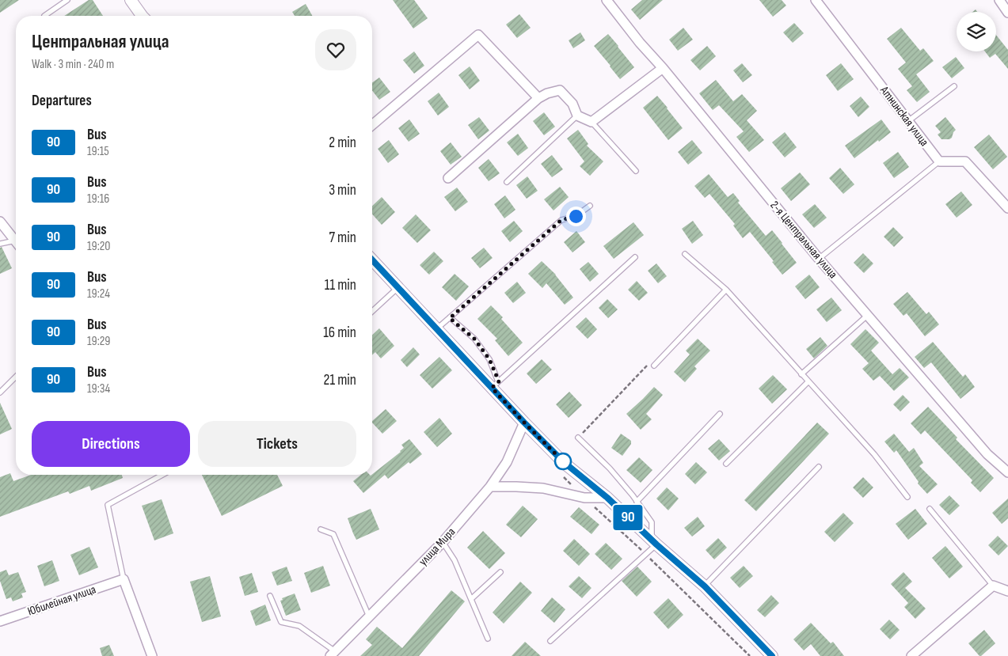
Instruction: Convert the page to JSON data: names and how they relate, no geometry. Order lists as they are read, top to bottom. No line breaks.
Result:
{"streets":{"street":["Атнинская улица","2-я Центральная улица","улица Мира","Юбилейная улица"]},"lines":["bus line 90"],"page":{"on_map":"90","heading":[["Центральная улица","Walk · 3 min · 240 m"],"Departures"],"list":[{"mark":"90","name":"Bus","note":"19:15","value":"2 min"},{"mark":"90","name":"Bus","note":"19:16","value":"3 min"},{"mark":"90","name":"Bus","note":"19:20","value":"7 min"},{"mark":"90","name":"Bus","note":"19:24","value":"11 min"},{"mark":"90","name":"Bus","note":"19:29","value":"16 min"},{"mark":"90","name":"Bus","note":"19:34","value":"21 min"}],"buttons":["Directions","Tickets"]}}
